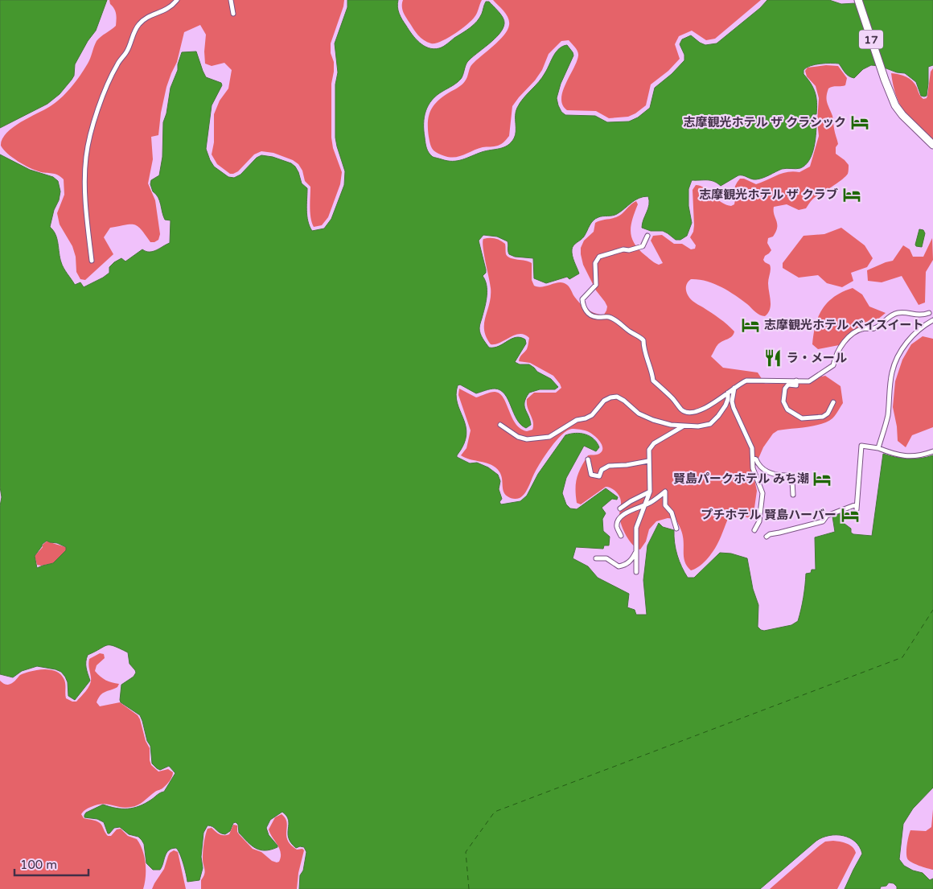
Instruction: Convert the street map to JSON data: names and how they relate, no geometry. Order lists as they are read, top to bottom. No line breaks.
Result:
{"streets":{"main road":["17"]},"places":{"hotel":["志摩観光ホテル ザ クラシック","志摩観光ホテル ザ クラブ","志摩観光ホテル ベイスイート","賢島パークホテル みち潮","プチホテル 賢島ハーバー"],"restaurant":["ラ・メール"]},"scale_bar":"100 m"}
